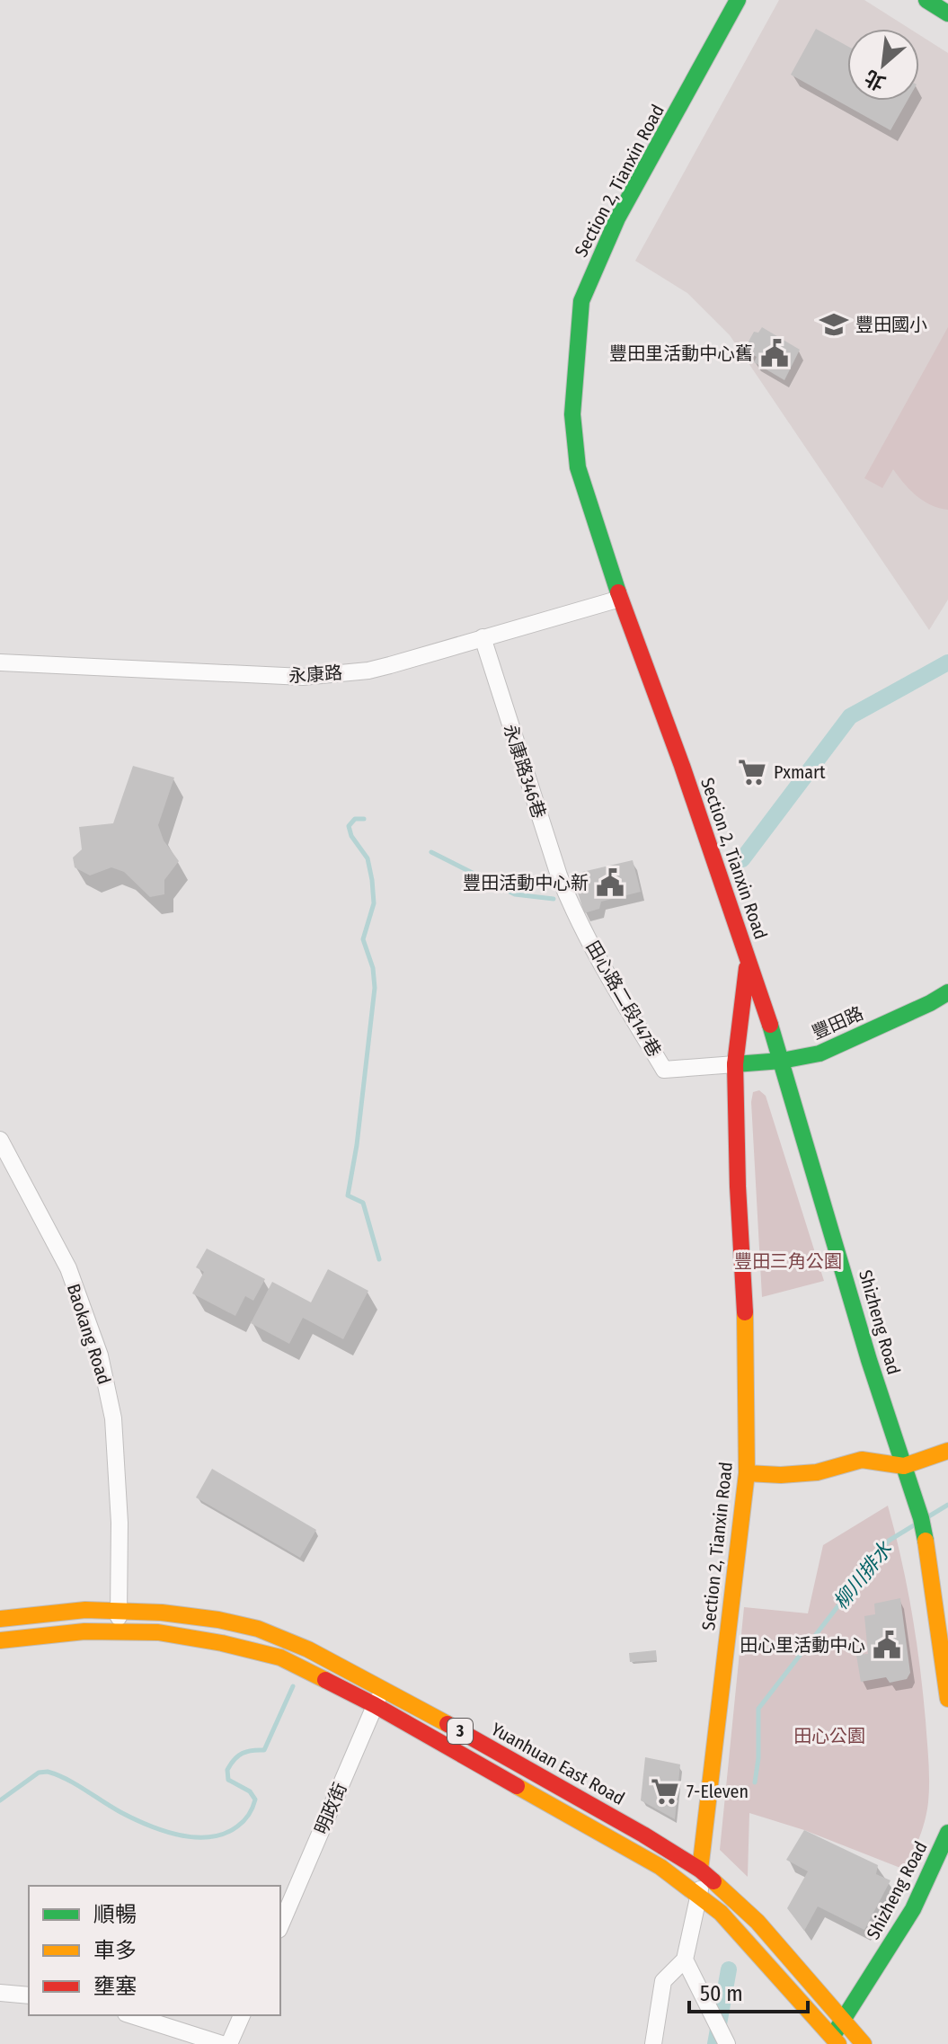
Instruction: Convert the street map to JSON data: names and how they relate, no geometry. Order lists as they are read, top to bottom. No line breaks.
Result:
{"streets":{"street":["Section 2, Tianxin Road","永康路","永康路346巷","田心路二段147巷","豐田路","Shizheng Road","Baokang Road","3","Yuanhuan East Road","明政街"]},"crossings":[["Section 2, Tianxin Road","永康路"],["Section 2, Tianxin Road","田心路二段147巷"],["Section 2, Tianxin Road","豐田路"],["Section 2, Tianxin Road","Shizheng Road"],["Section 2, Tianxin Road","Yuanhuan East Road"],["永康路","永康路346巷"],["永康路346巷","田心路二段147巷"],["田心路二段147巷","豐田路"],["豐田路","Shizheng Road"],["Shizheng Road","3"],["Shizheng Road","Yuanhuan East Road"],["Baokang Road","3"],["Baokang Road","Yuanhuan East Road"],["3","明政街"],["Yuanhuan East Road","明政街"]],"water":["柳川排水"],"parks":["豐田三角公園","田心公園"],"places":{"school or university":["豐田國小"],"public building":["豐田里活動中心舊","豐田活動中心新","田心里活動中心"],"supermarket":["Pxmart","7-Eleven"]},"legend":["順暢","車多","壅塞"],"scale_bar":"50 m","north":"bottom left"}
